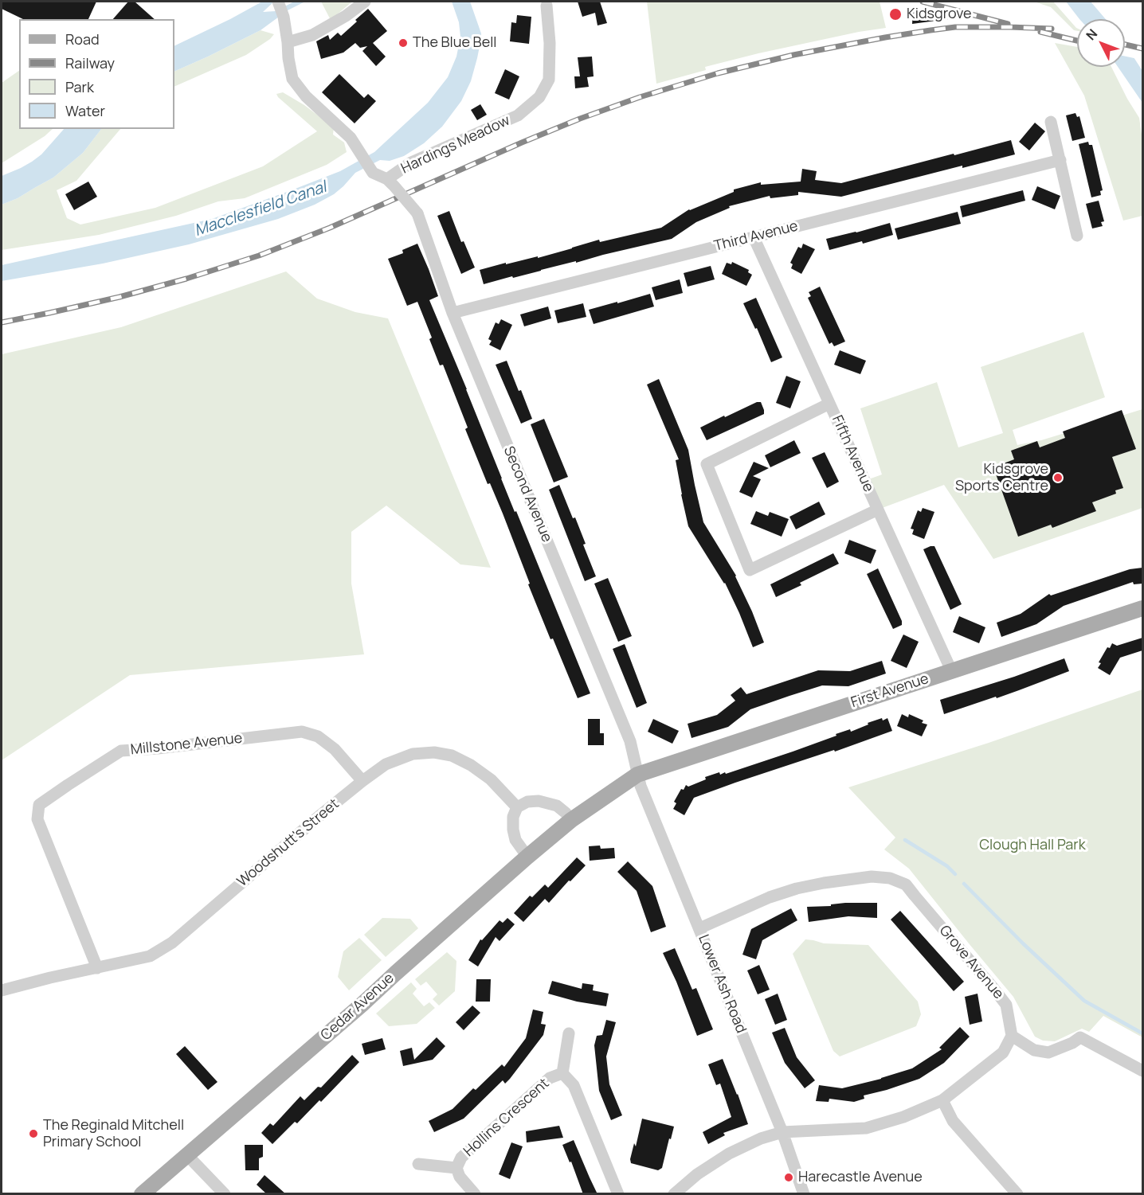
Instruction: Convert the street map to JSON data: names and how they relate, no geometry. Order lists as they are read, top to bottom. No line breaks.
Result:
{"streets":{"main road":["First Avenue","Cedar Avenue"],"street":["Hardings Meadow","Third Avenue","Fifth Avenue","Second Avenue","Millstone Avenue","Woodshutt's Street","Grove Avenue","Lower Ash Road","Hollins Crescent"]},"crossings":[["Hardings Meadow","Second Avenue"],["Third Avenue","Fifth Avenue"],["Third Avenue","Second Avenue"],["Fifth Avenue","First Avenue"],["Second Avenue","First Avenue"],["Second Avenue","Lower Ash Road"],["Second Avenue","Cedar Avenue"],["First Avenue","Lower Ash Road"],["First Avenue","Cedar Avenue"],["Millstone Avenue","Woodshutt's Street"],["Grove Avenue","Lower Ash Road"],["Lower Ash Road","Cedar Avenue"]],"water":["Macclesfield Canal"],"parks":["Clough Hall Park"],"places":["Kidsgrove","The Blue Bell","Kidsgrove Sports Centre","The Reginald Mitchell Primary School","Harecastle Avenue"],"legend":["Road","Railway","Park","Water"],"north":"top left"}
